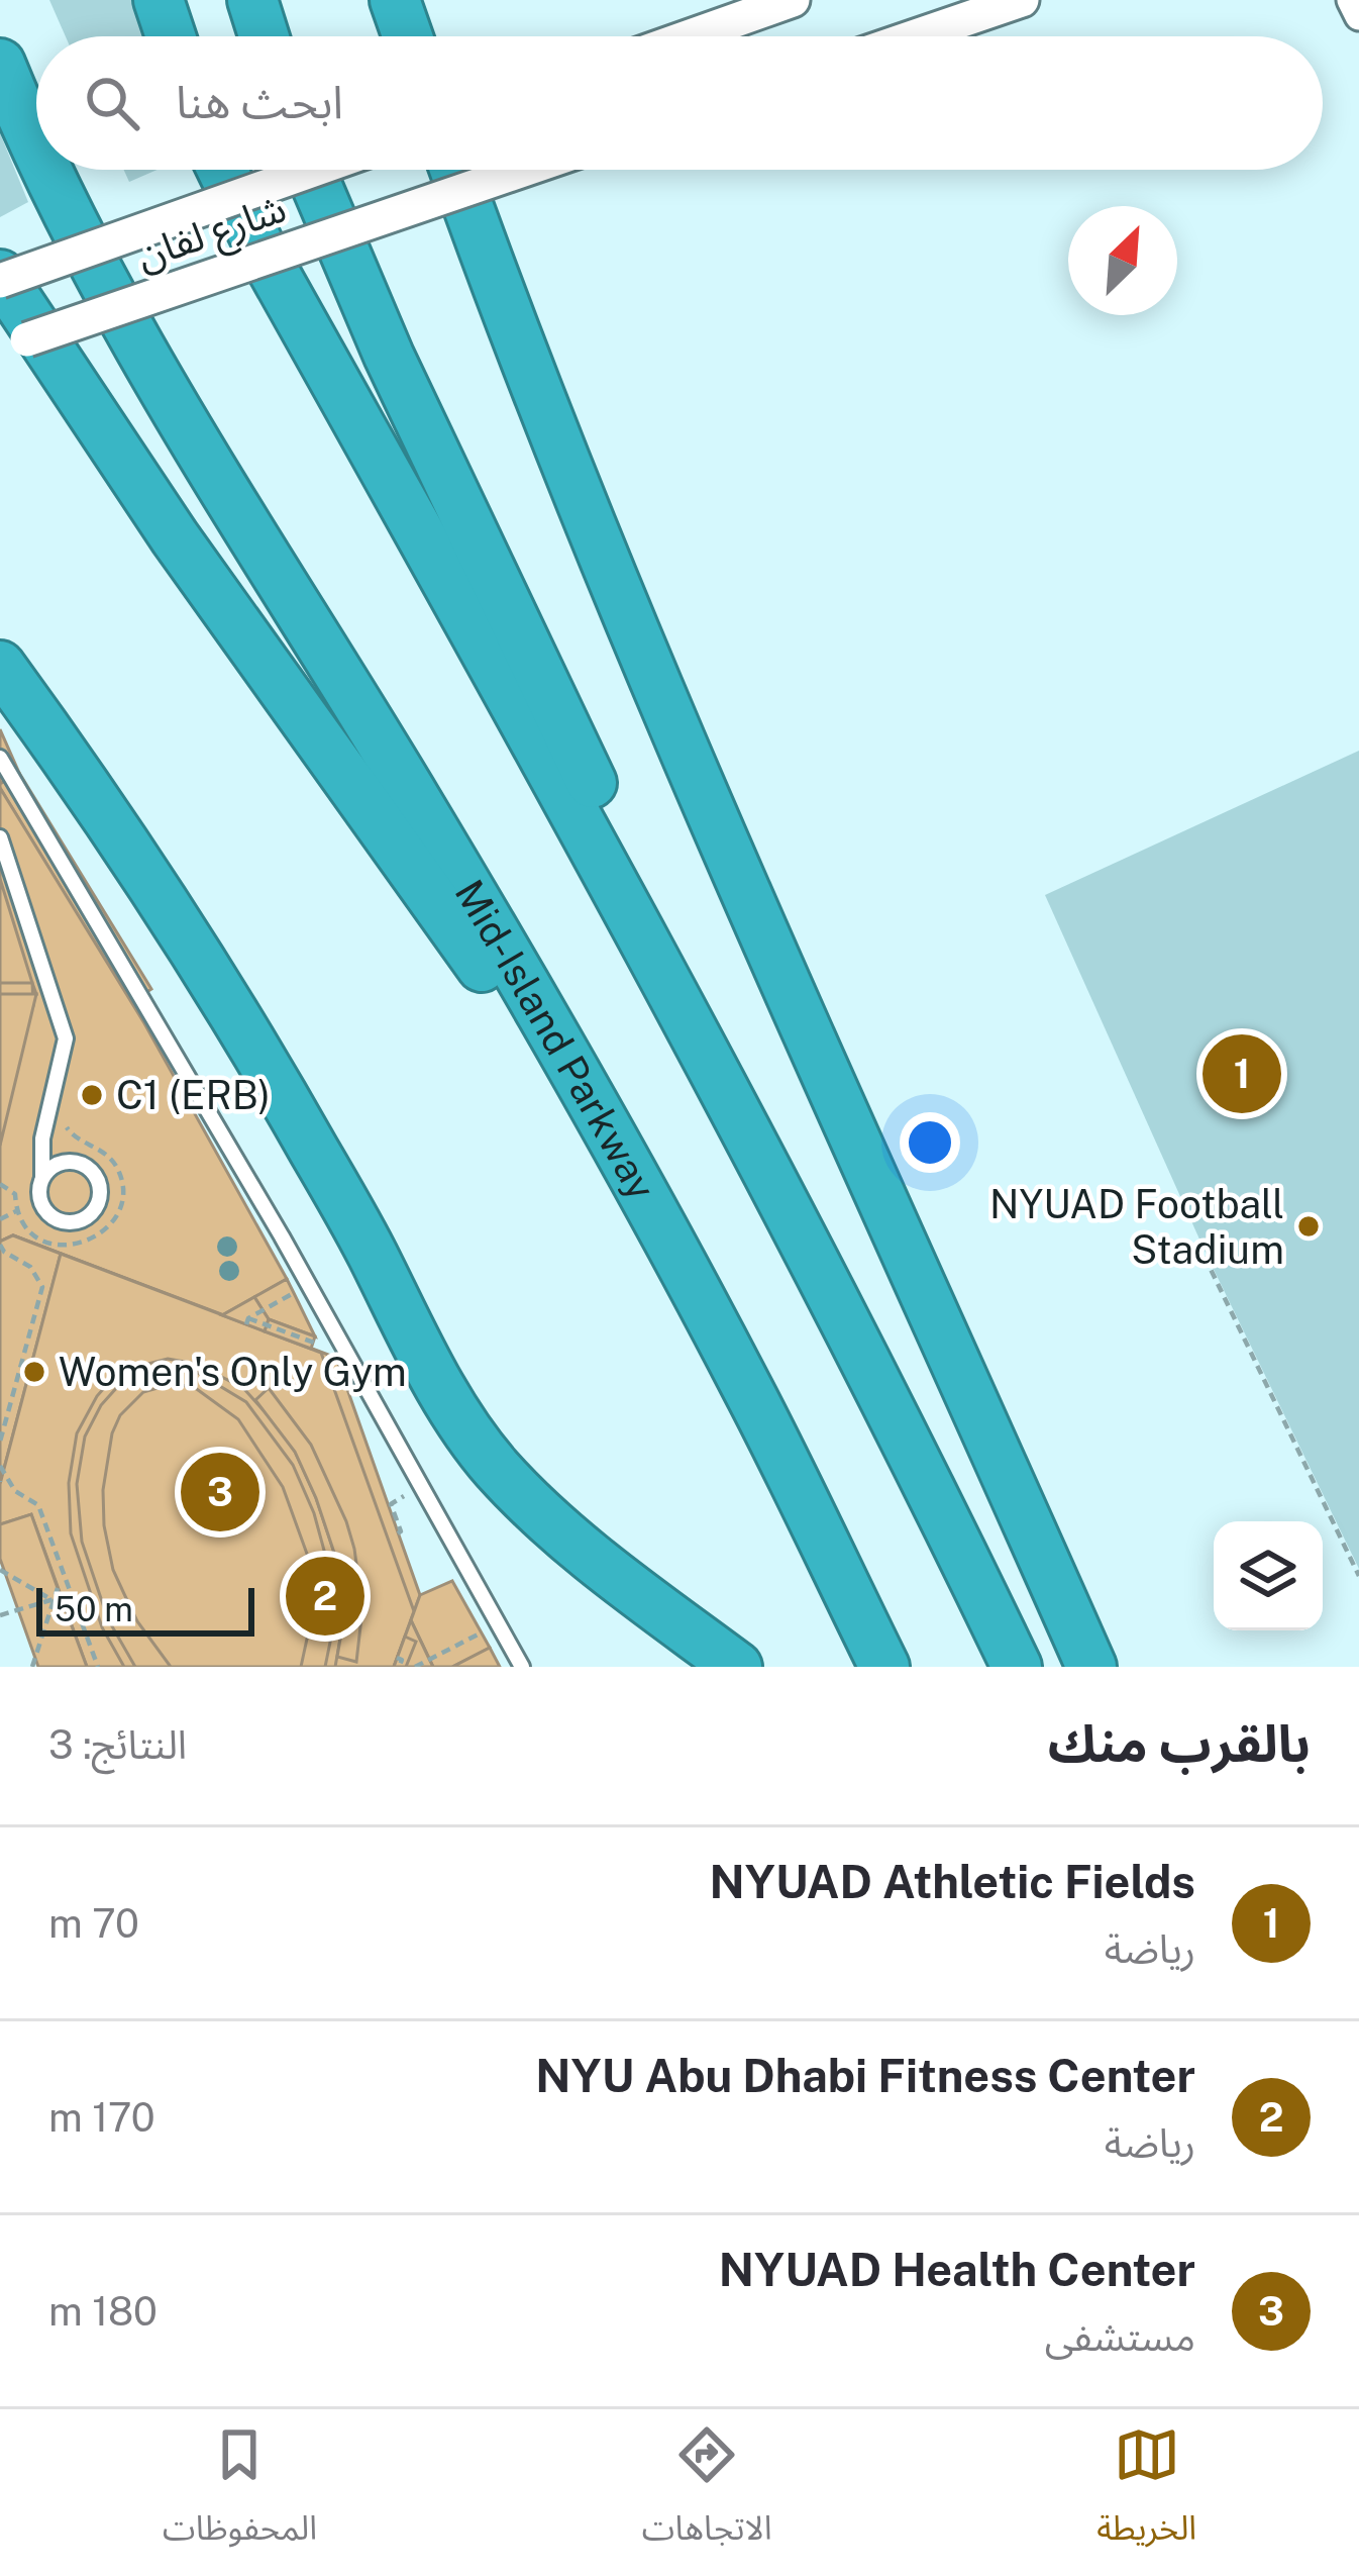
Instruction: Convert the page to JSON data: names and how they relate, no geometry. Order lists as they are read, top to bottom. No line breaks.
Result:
{"streets":{"highway":["Mid-Island Parkway"],"street":["شارع لفان"]},"places":["C1 (ERB)","NYUAD Football Stadium","Women's Only Gym"],"scale_bar":"50 m","north":"top right","page":{"search":"ابحث هنا","pins":["1","3","2"],"scale":"50 m","heading":["بالقرب منك","النتائج: 3"],"list":[{"mark":"1","name":"NYUAD Athletic Fields","note":"رياضة","value":"70 m"},{"mark":"2","name":"NYU Abu Dhabi Fitness Center","note":"رياضة","value":"170 m"},{"mark":"3","name":"NYUAD Health Center","note":"مستشفى","value":"180 m"}],"nav":["الخريطة","الاتجاهات","المحفوظات"]}}
